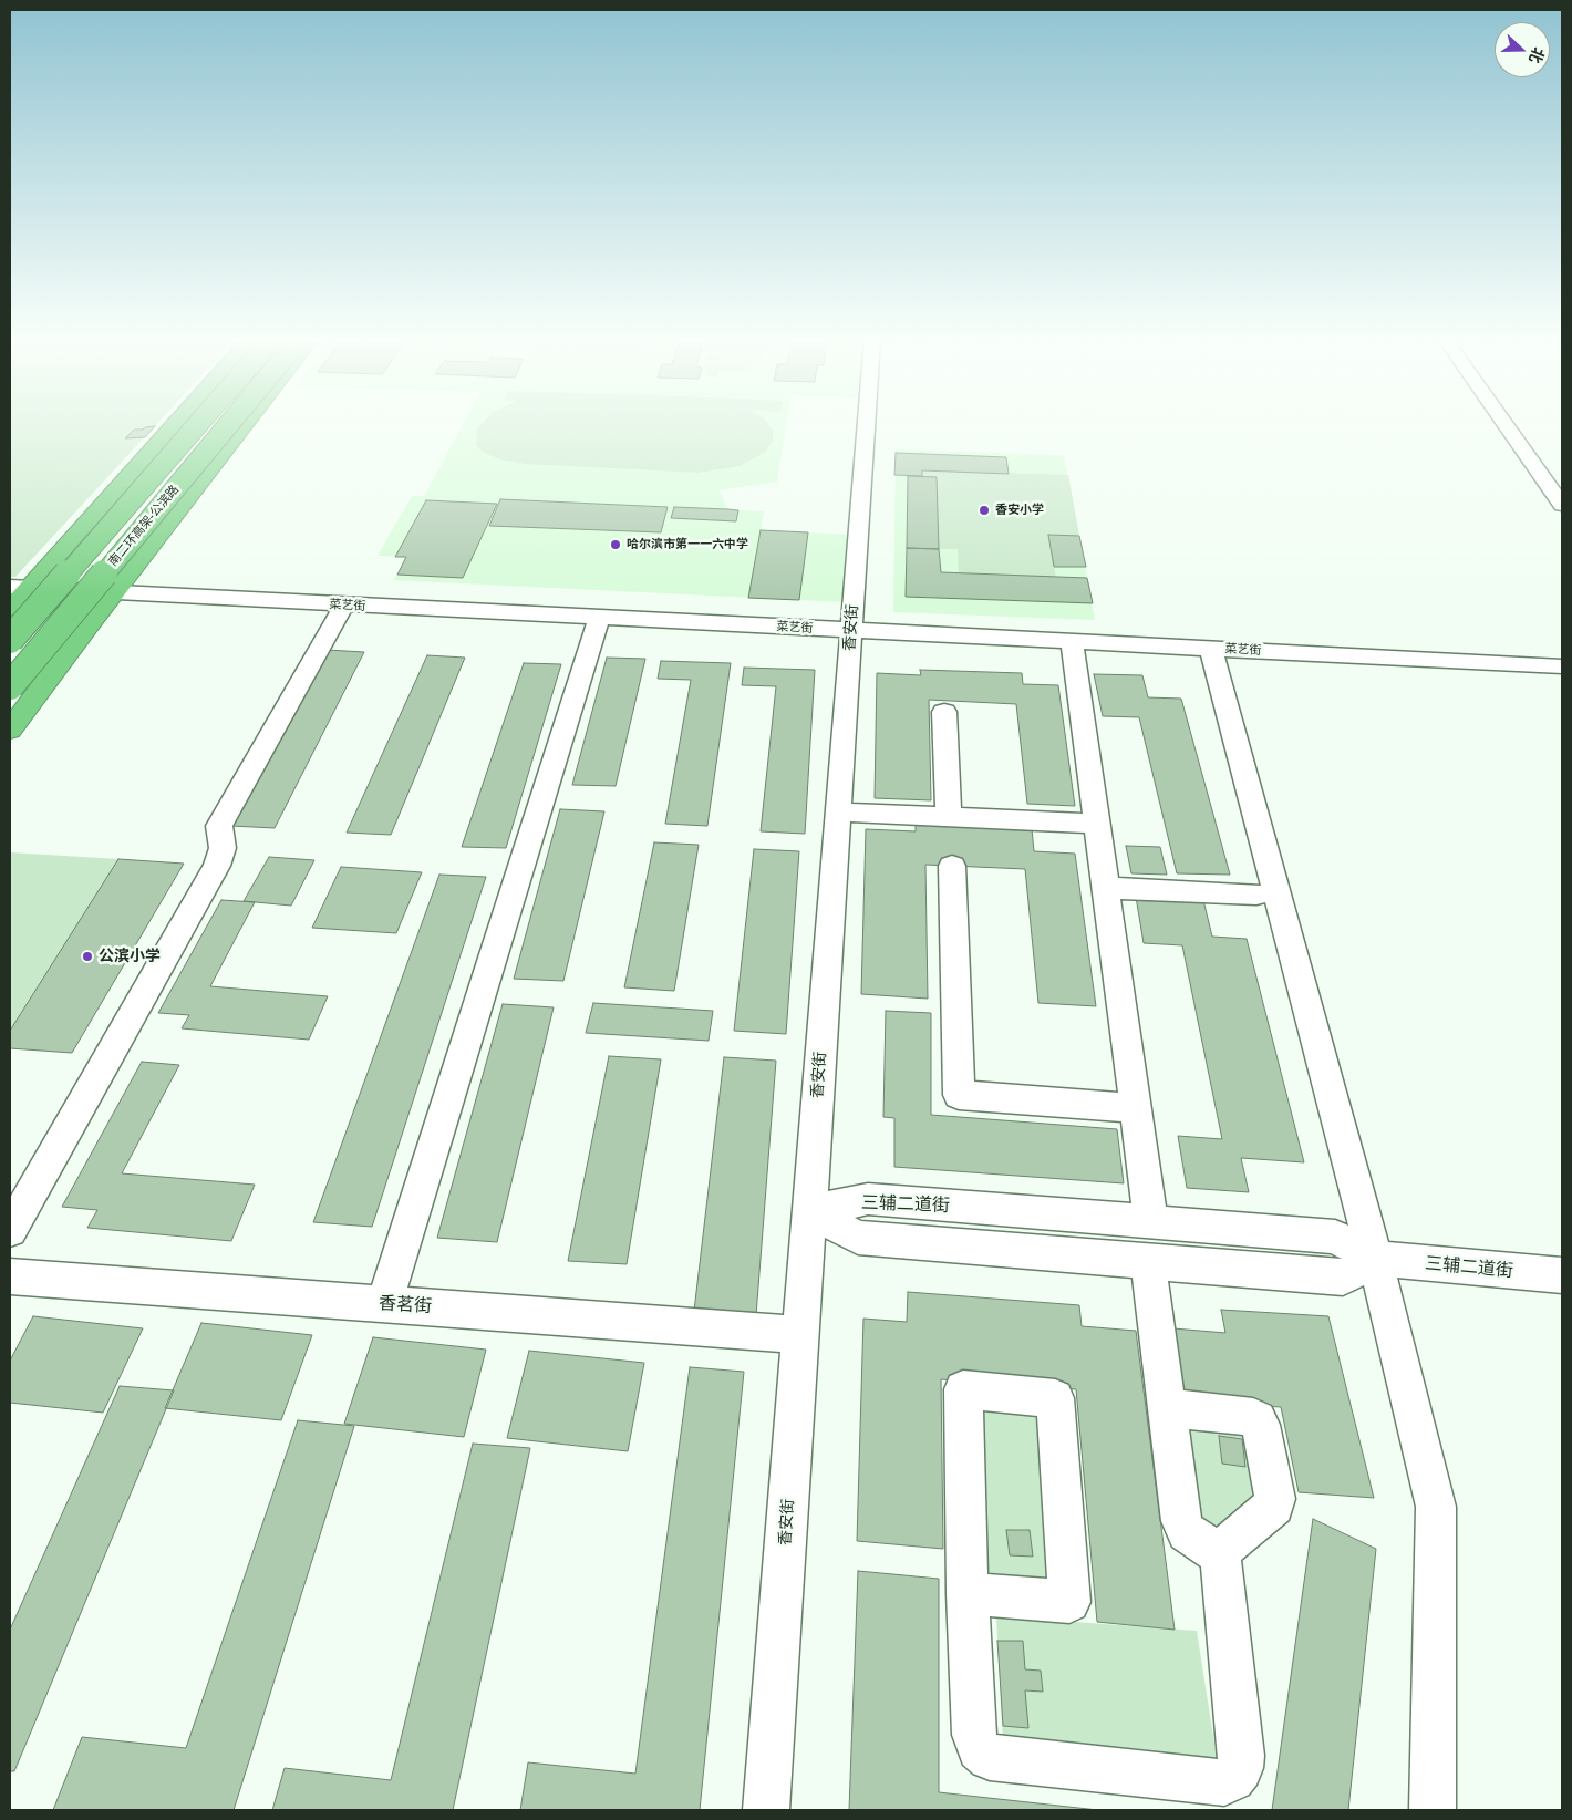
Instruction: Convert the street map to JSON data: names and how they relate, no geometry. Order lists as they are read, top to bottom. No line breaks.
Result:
{"streets":{"highway":["南二环高架-公滨路"],"street":["菜艺街","香安街","三辅二道街","香茗街"]},"crossings":[["菜艺街","香安街"],["香安街","三辅二道街"],["香安街","香茗街"]],"places":["香安小学","哈尔滨市第一一六中学","公滨小学"],"north":"right"}
